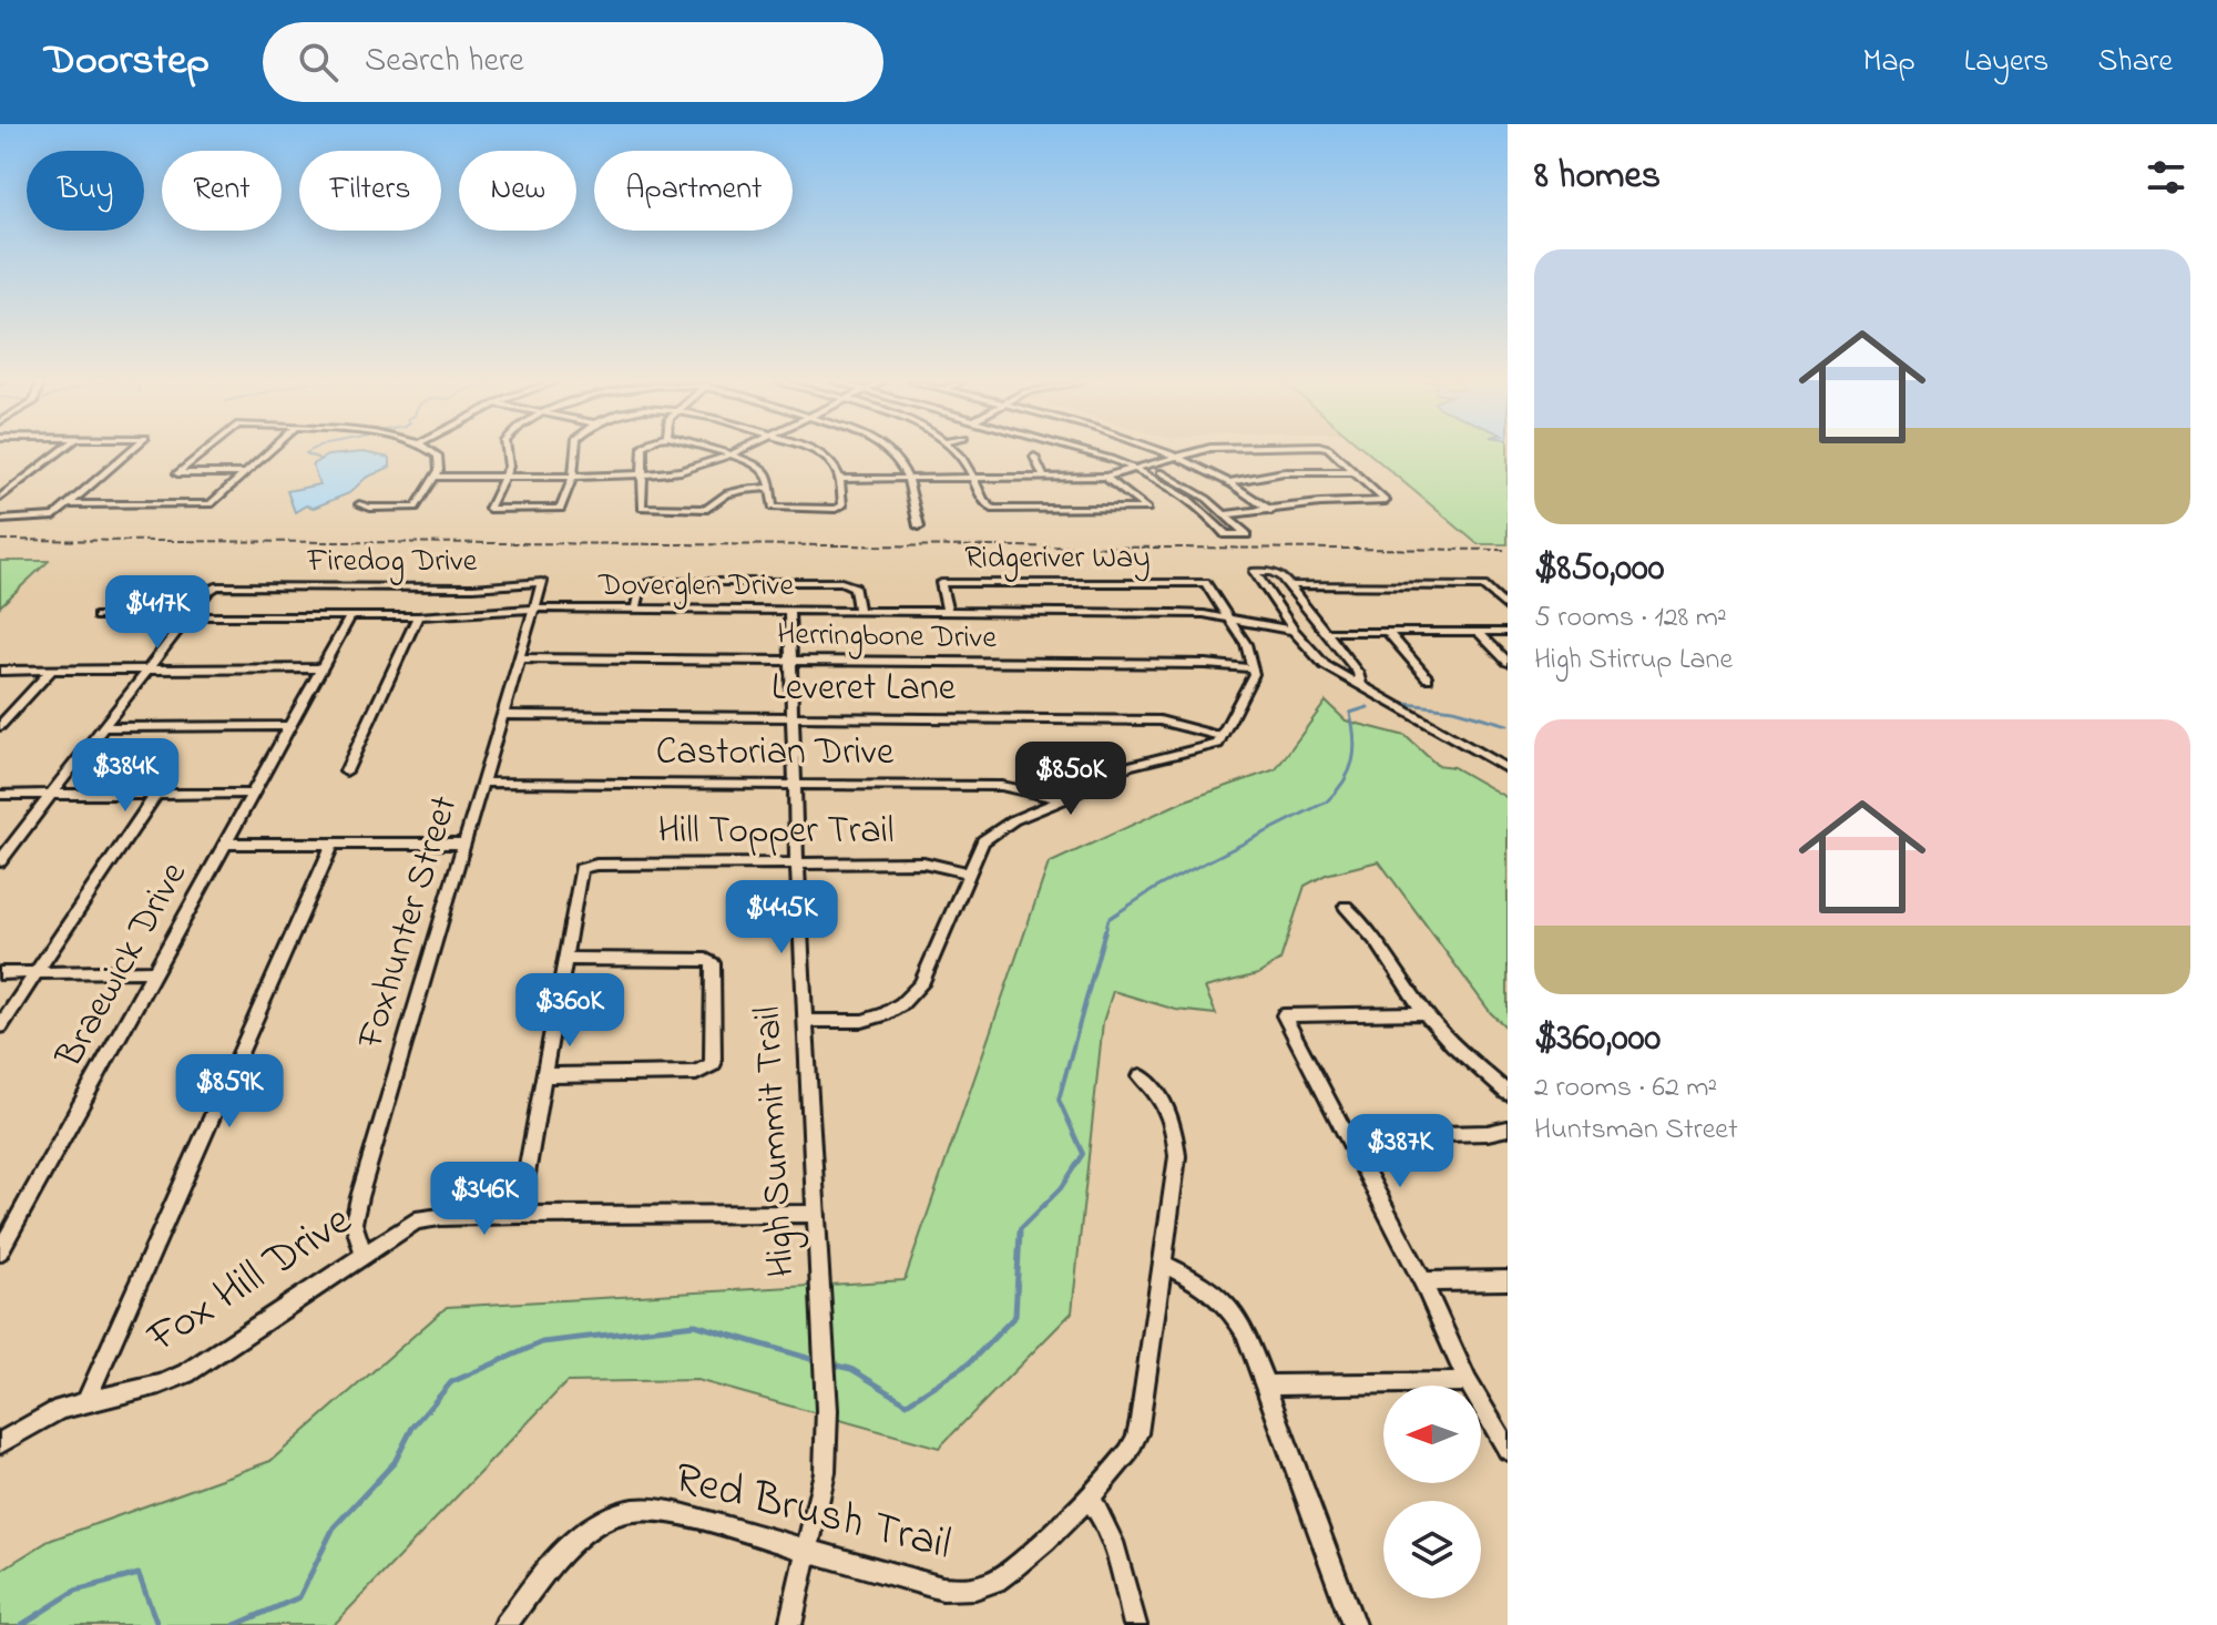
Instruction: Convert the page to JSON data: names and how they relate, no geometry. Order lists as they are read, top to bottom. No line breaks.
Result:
{"streets":{"street":["Ridgeriver Way","Firedog Drive","Doverglen Drive","Herringbone Drive","Leveret Lane","Castorian Drive","Hill Topper Trail","Foxhunter Street","Braewick Drive","High Summit Trail","Fox Hill Drive","Red Brush Trail"]},"crossings":[["Ridgeriver Way","Doverglen Drive"],["Firedog Drive","Doverglen Drive"],["Firedog Drive","Foxhunter Street"],["Doverglen Drive","Foxhunter Street"],["Doverglen Drive","Braewick Drive"],["Doverglen Drive","High Summit Trail"],["Herringbone Drive","Foxhunter Street"],["Herringbone Drive","High Summit Trail"],["Leveret Lane","Foxhunter Street"],["Leveret Lane","High Summit Trail"],["Castorian Drive","Foxhunter Street"],["Castorian Drive","High Summit Trail"],["Hill Topper Trail","High Summit Trail"],["Foxhunter Street","Fox Hill Drive"],["High Summit Trail","Fox Hill Drive"],["High Summit Trail","Red Brush Trail"]],"north":"left","page":{"header":"Doorstep","search":"Search here","nav":["Map","Layers","Share"],"heading":"8 homes","chip":["Buy","Rent","Filters","New","Apartment"],"list":[{"name":"$850,000","note":"5 rooms · 128 m² · High Stirrup Lane"},{"name":"$360,000","note":"2 rooms · 62 m² · Huntsman Street"}],"price":["$417K","$384K","$850K","$445K","$360K","$859K","$387K","$346K"]}}
